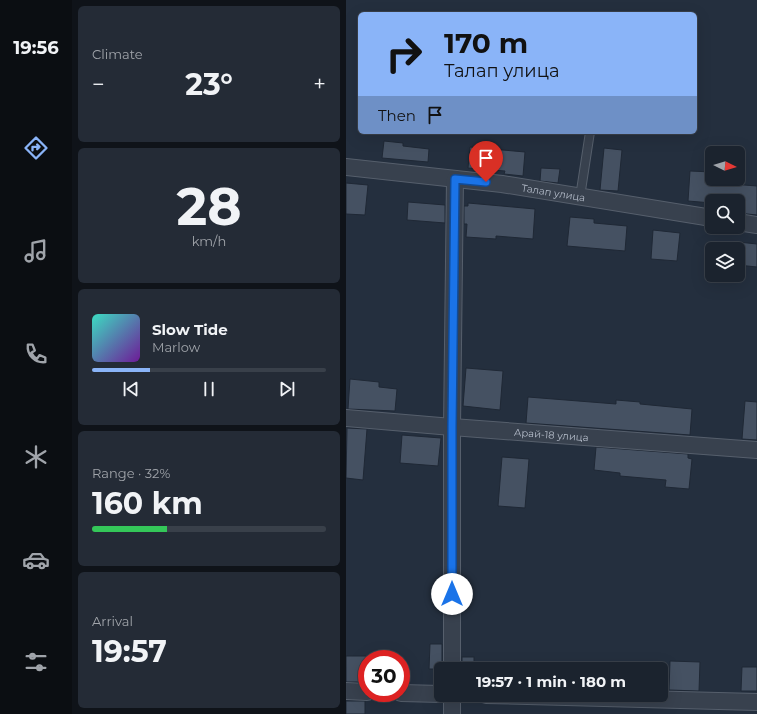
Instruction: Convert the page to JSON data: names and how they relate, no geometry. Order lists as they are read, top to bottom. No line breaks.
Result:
{"streets":{"street":["Талап улица","Арай-18 улица"]},"north":"right","page":{"tabs":"19:56","tile":["Climate",["28","km/h"],["Range · 32%","160 km"],["Arrival","19:57"]],"turn":["170 m","Талап улица"],"heat":["−","23°","+"],"then":"Then","song":["Slow Tide","Marlow"],"limit":"30","trip":"19:57 · 1 min · 180 m"}}
